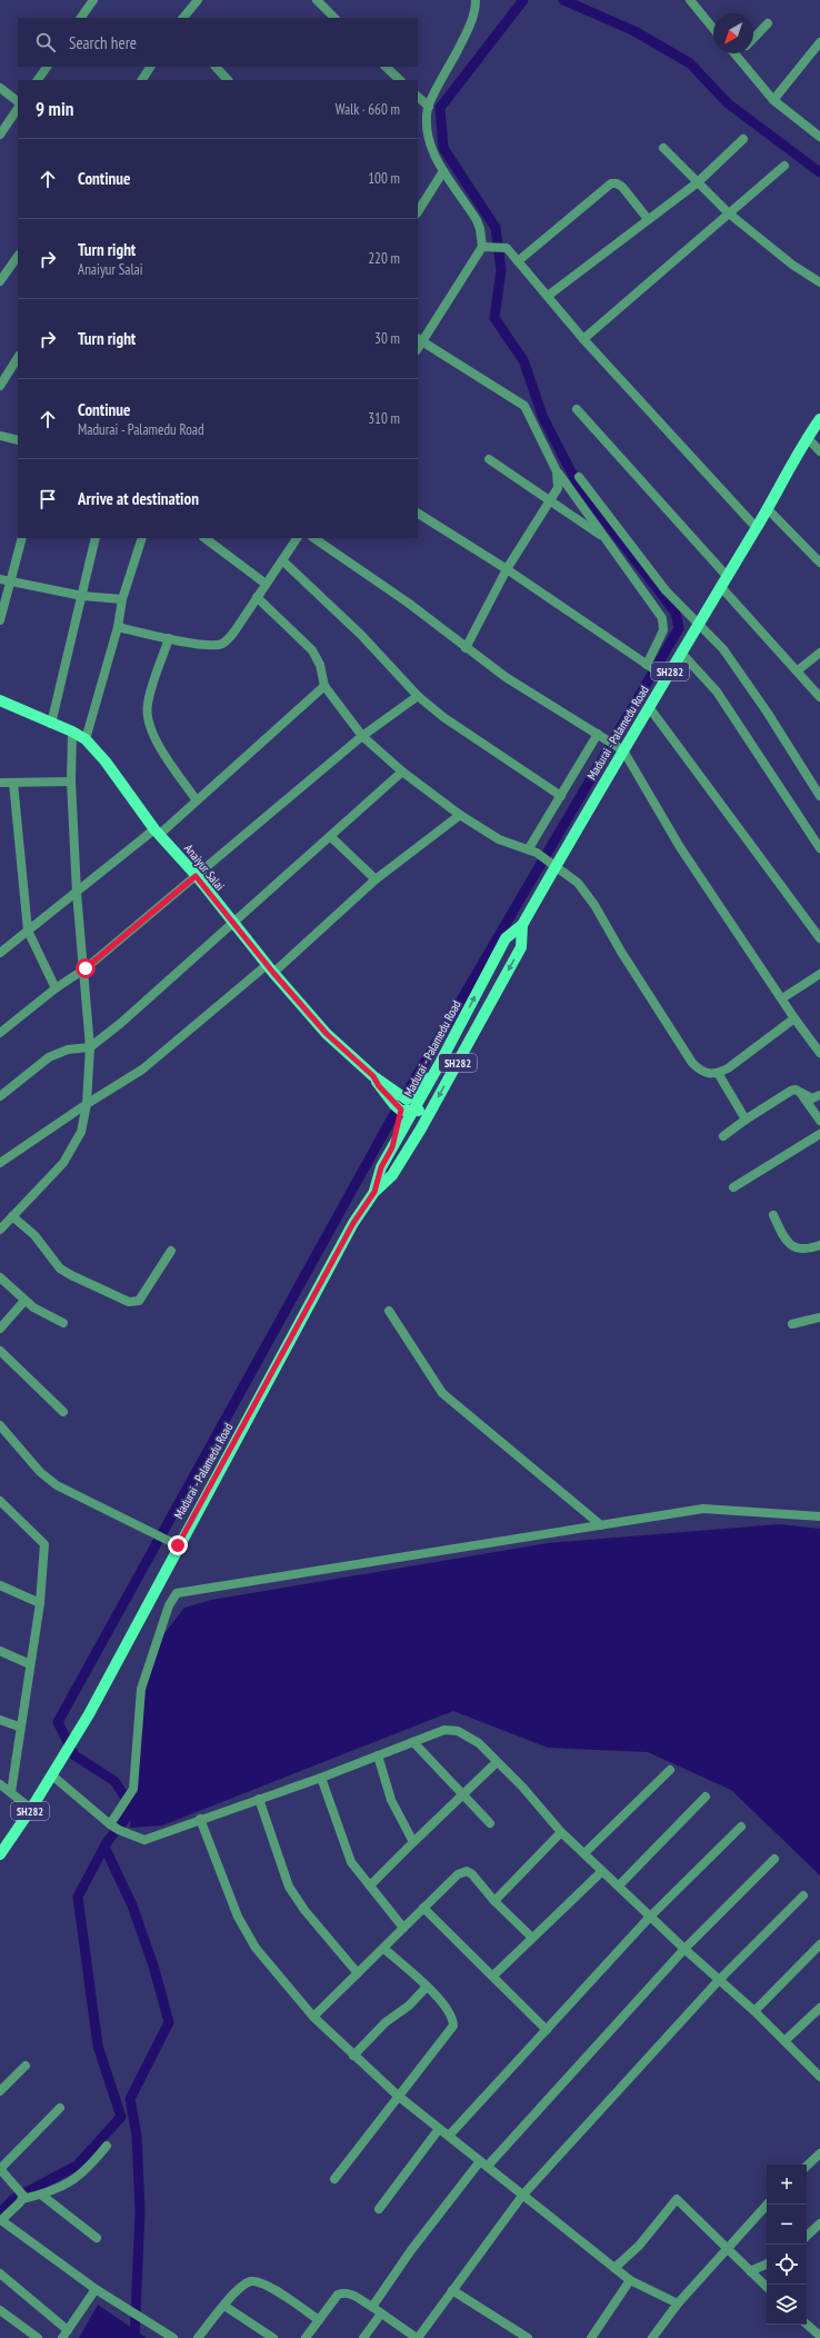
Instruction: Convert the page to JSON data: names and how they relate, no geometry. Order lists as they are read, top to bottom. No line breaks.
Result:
{"streets":{"main road":["SH282","Madurai - Palamedu Road","Anaiyur Salai"]},"north":"bottom left","page":{"search":"Search here","heading":["9 min","Walk · 660 m"],"list":[["Continue","100 m"],["Turn right","Anaiyur Salai","220 m"],["Turn right","30 m"],["Continue","Madurai - Palamedu Road","310 m"],"Arrive at destination"],"map_buttons":["+","−"]}}
